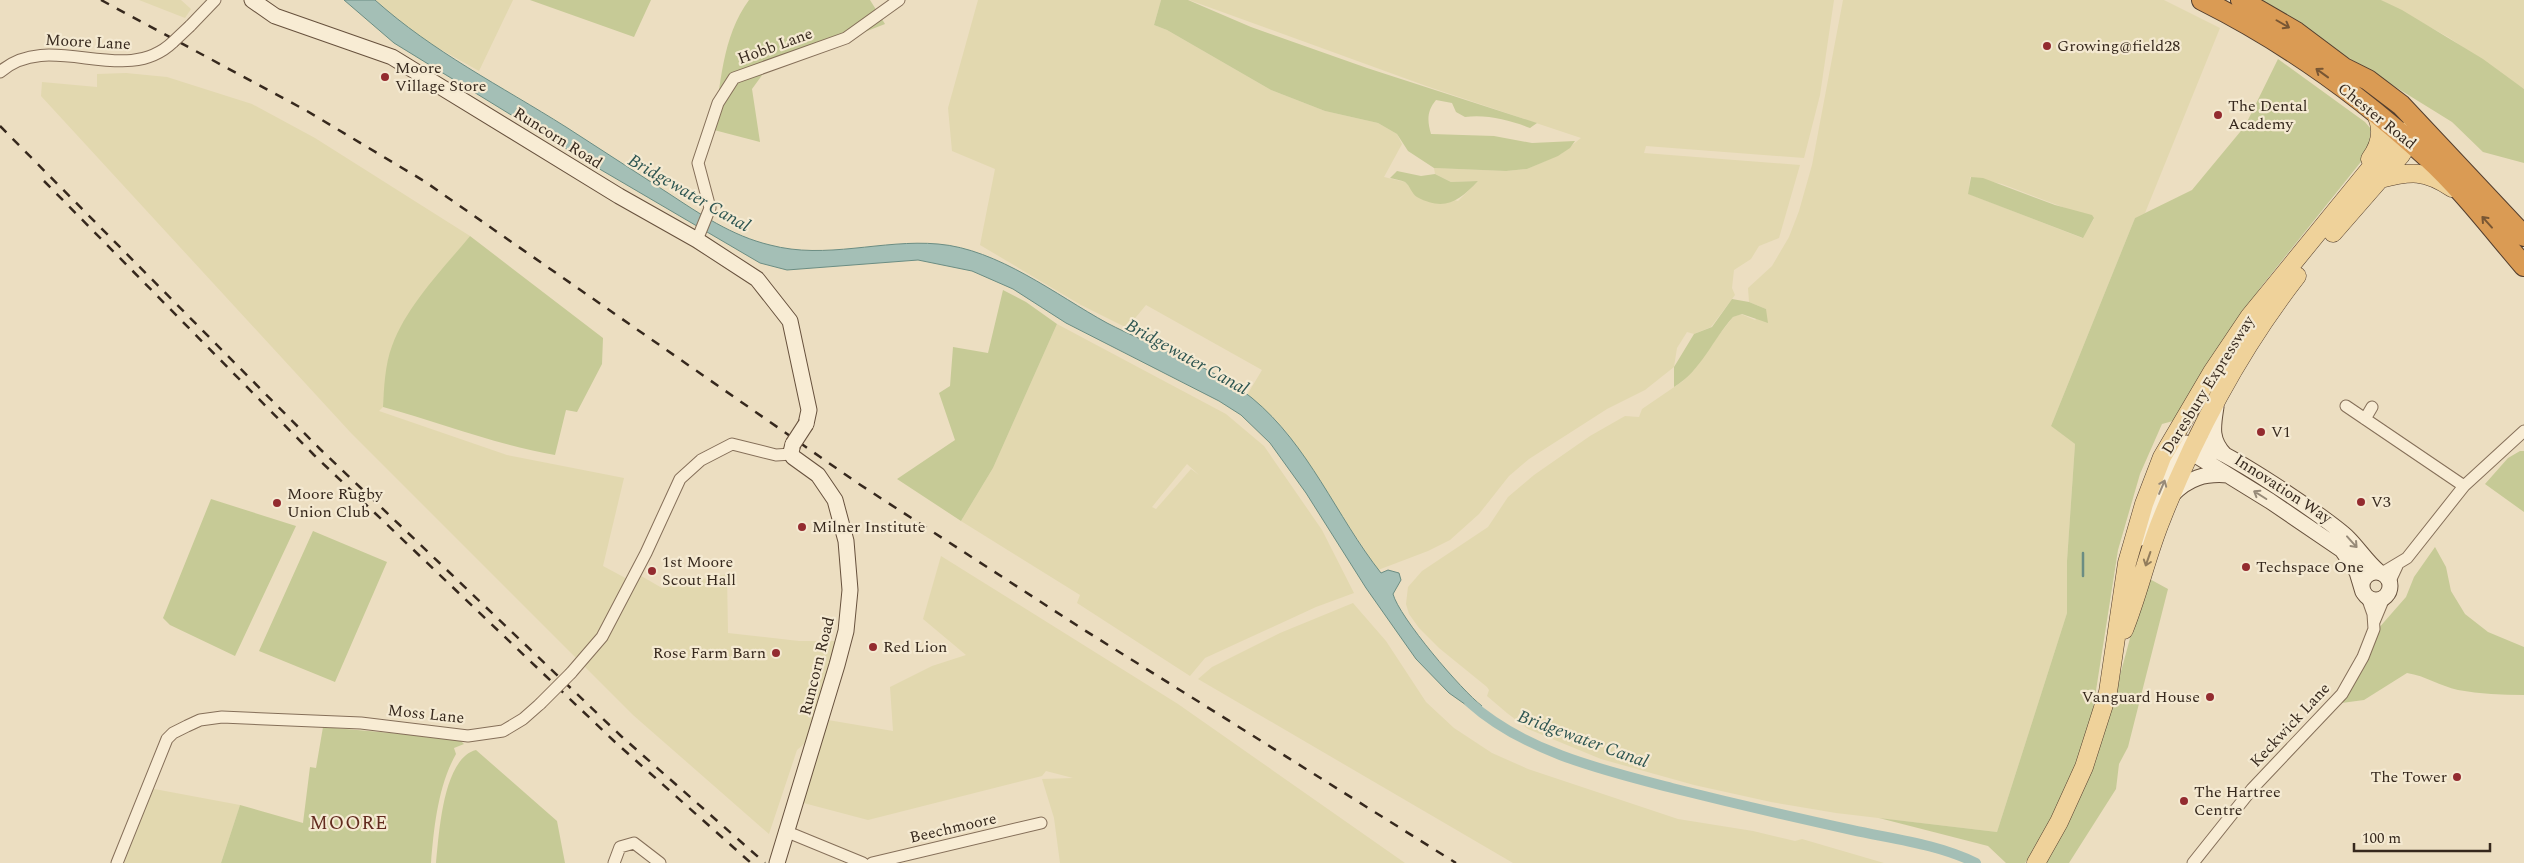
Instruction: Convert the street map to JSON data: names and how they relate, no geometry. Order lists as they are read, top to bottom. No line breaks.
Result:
{"streets":{"highway":["Chester Road"],"main road":["Daresbury Expressway"],"street":["Moore Lane","Hobb Lane","Runcorn Road","Innovation Way","Moss Lane","Keckwick Lane","Beechmoore"]},"crossings":[["Hobb Lane","Runcorn Road"],["Chester Road","Daresbury Expressway"],["Runcorn Road","Moss Lane"],["Daresbury Expressway","Innovation Way"],["Innovation Way","Keckwick Lane"]],"districts":["MOORE"],"water":["Bridgewater Canal"],"places":["Growing@field28","Moore Village Store","The Dental Academy","V1","V3","Moore Rugby Union Club","Milner Institute","Techspace One","1st Moore Scout Hall","Red Lion","Rose Farm Barn","Vanguard House","The Tower","The Hartree Centre"],"scale_bar":"100 m"}
